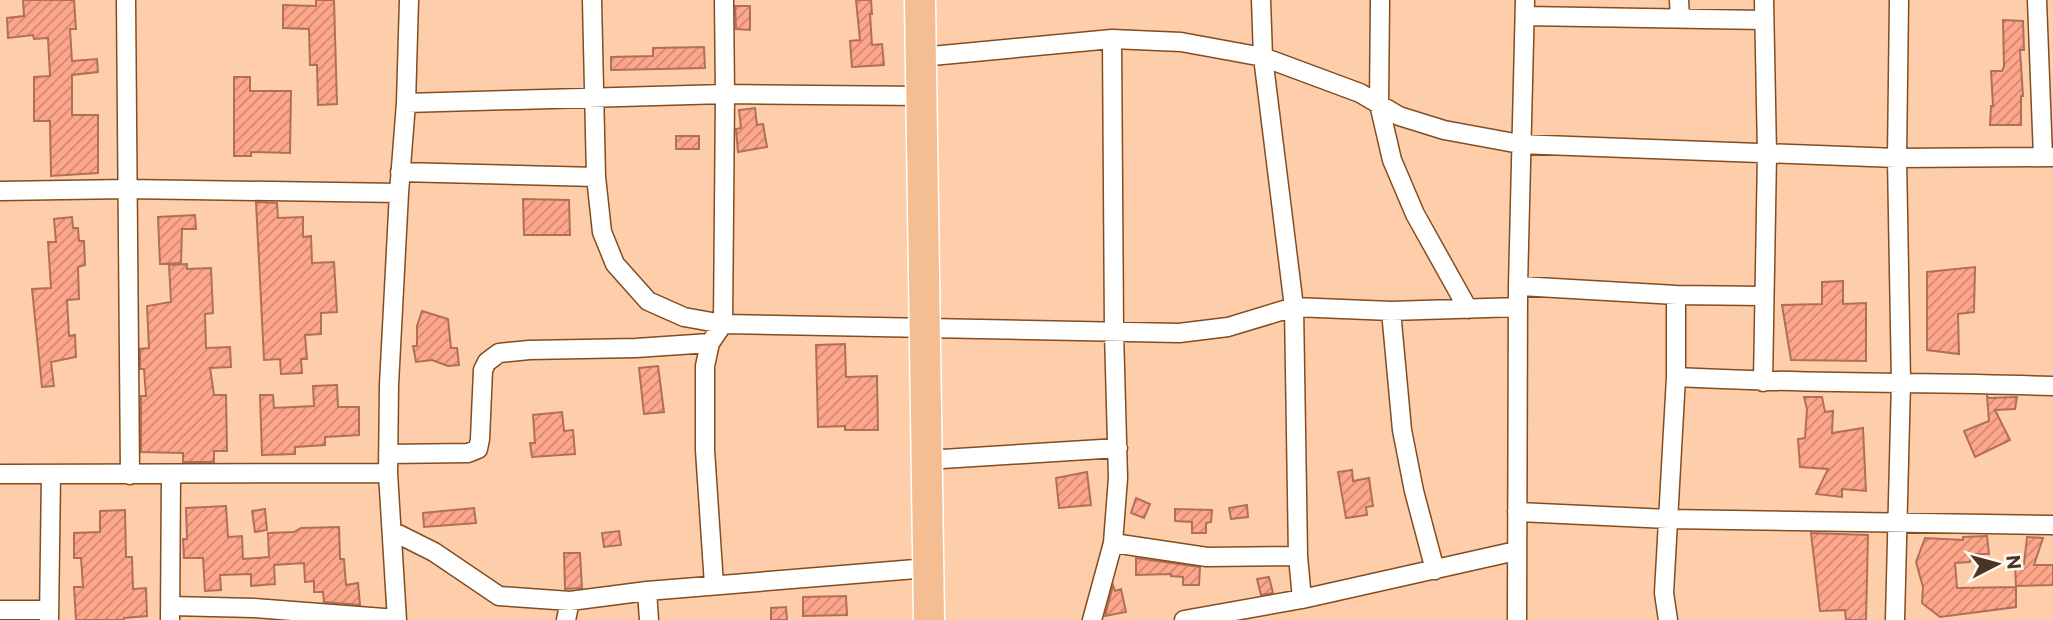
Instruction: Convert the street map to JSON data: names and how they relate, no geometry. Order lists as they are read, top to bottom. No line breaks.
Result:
{"north":"right"}
